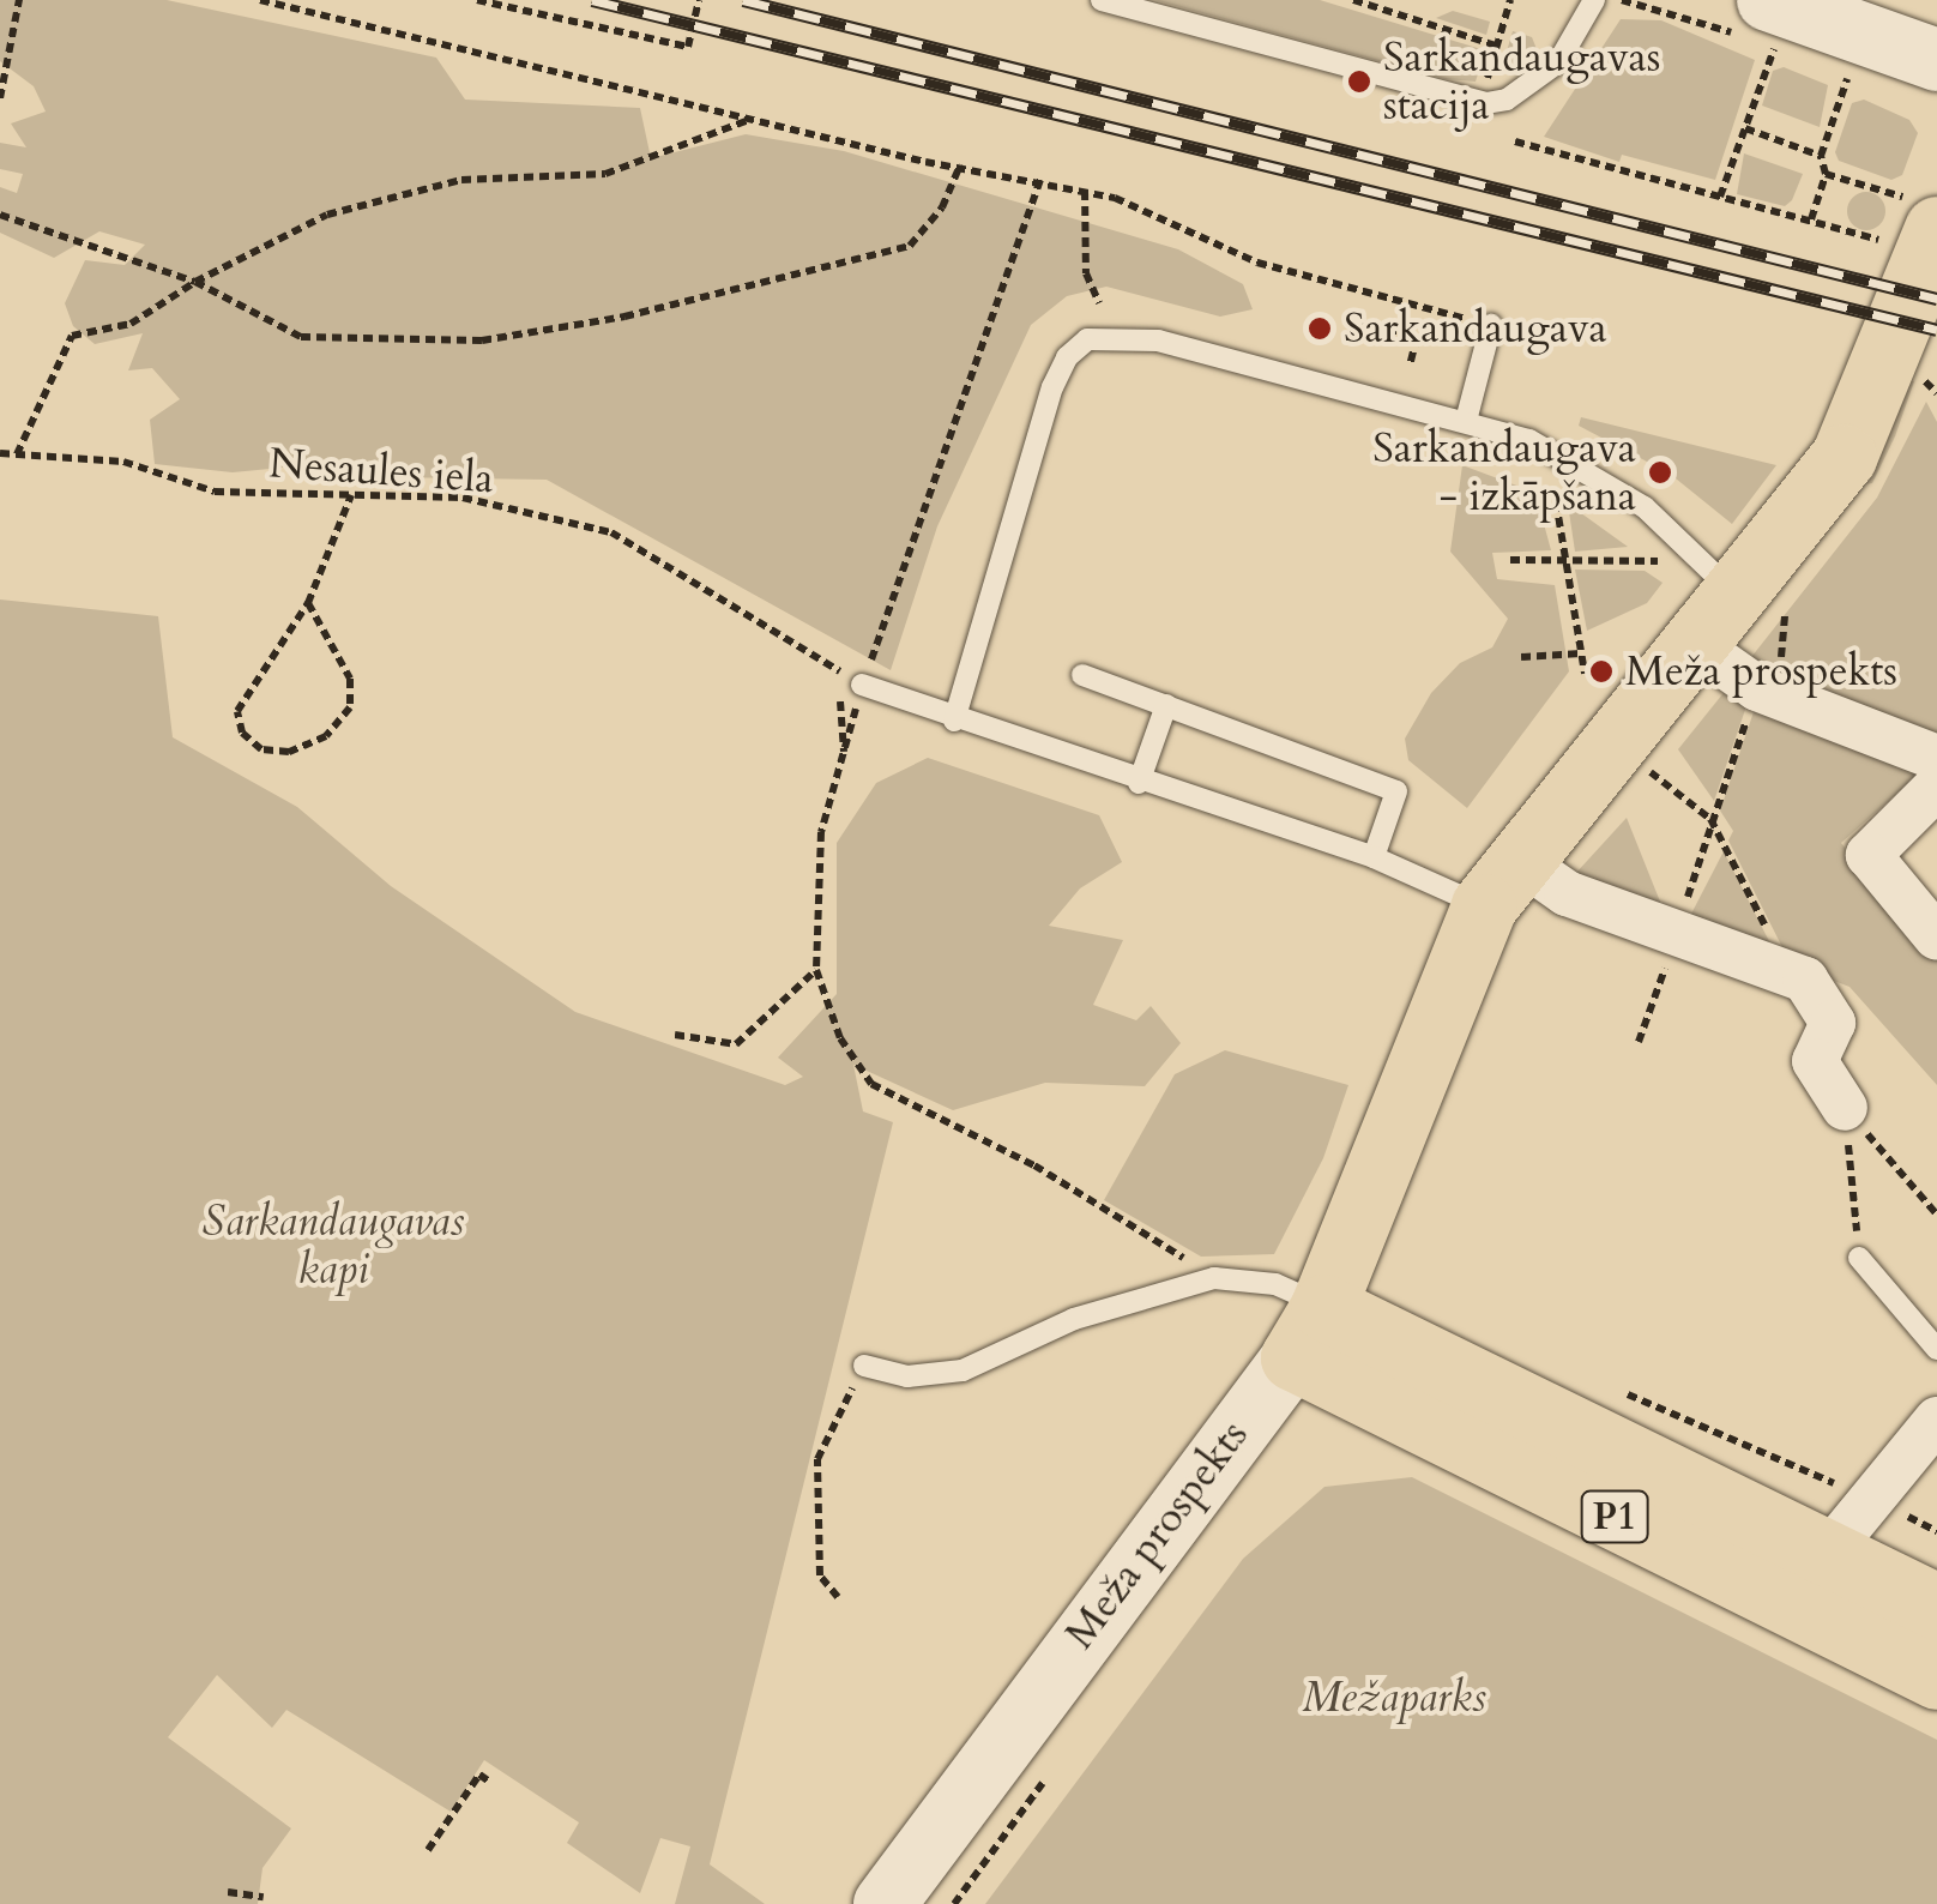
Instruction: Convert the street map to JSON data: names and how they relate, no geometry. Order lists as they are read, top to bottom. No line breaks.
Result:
{"streets":{"main road":["P1","Meža prospekts"],"path":["Nesaules iela"]},"crossings":[["P1","Meža prospekts"]],"parks":["Sarkandaugavas kapi","Mežaparks"],"places":["Sarkandaugavas stacija","Sarkandaugava","Sarkandaugava - izkāpšana","Meža prospekts"]}
